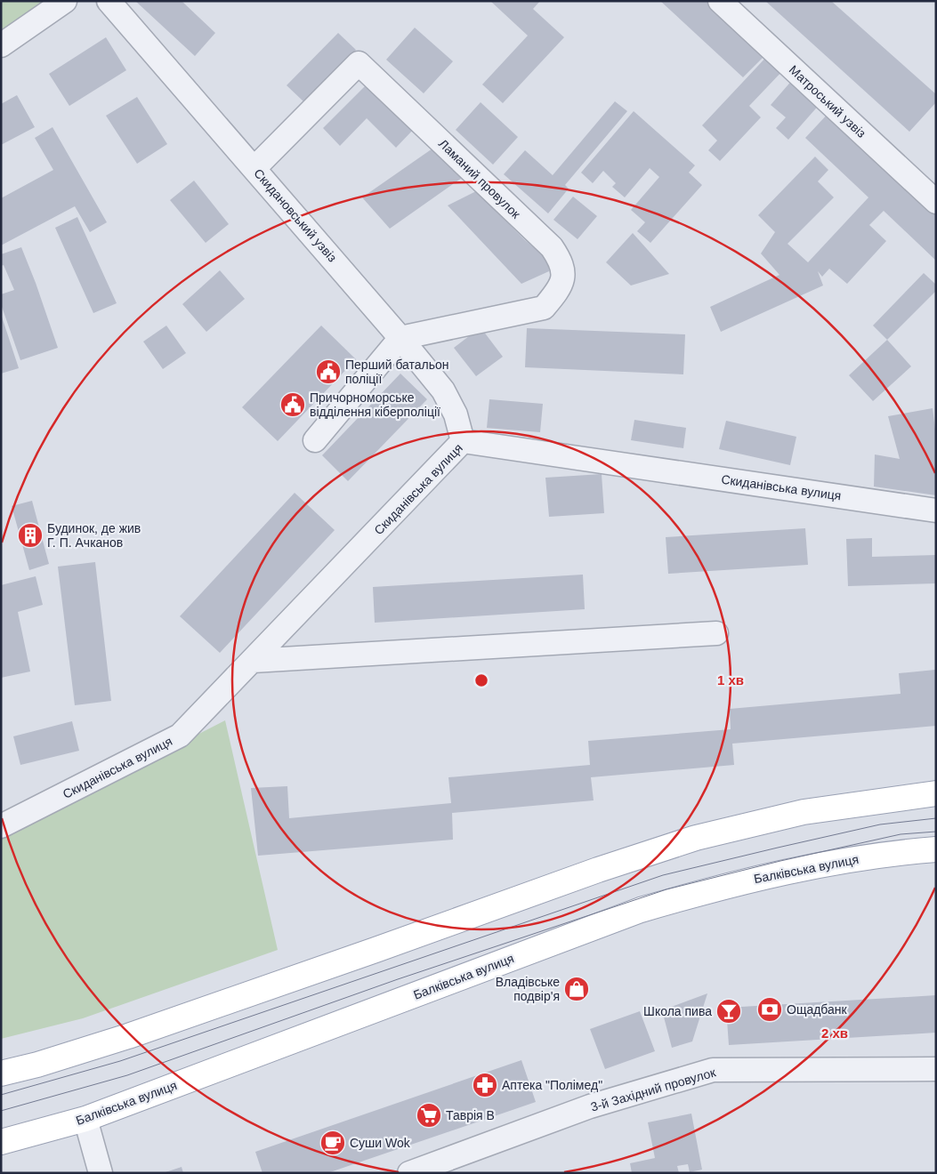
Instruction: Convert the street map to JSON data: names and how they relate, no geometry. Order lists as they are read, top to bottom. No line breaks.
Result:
{"streets":{"main road":["Балківська вулиця"],"street":["Матроський узвіз","Ламаний провулок","Скидановський узвіз","Скиданівська вулиця","3-й Західний провулок"]},"crossings":[["Ламаний провулок","Скидановський узвіз"],["Скидановський узвіз","Скиданівська вулиця"]],"places":{"public building":["Перший батальон поліції","Причорноморське відділення кіберполіції"],"building":["Будинок, де жив Г. П. Ачканов"],"shop":["Владiвське подвiр'я"],"bank":["Ощадбанк"],"bar":["Школа пива"],"pharmacy":["Аптека \"Полімед\""],"supermarket":["Таврія В"],"cafe":["Суши Wok"]},"rings":["1 хв","2 хв"]}
